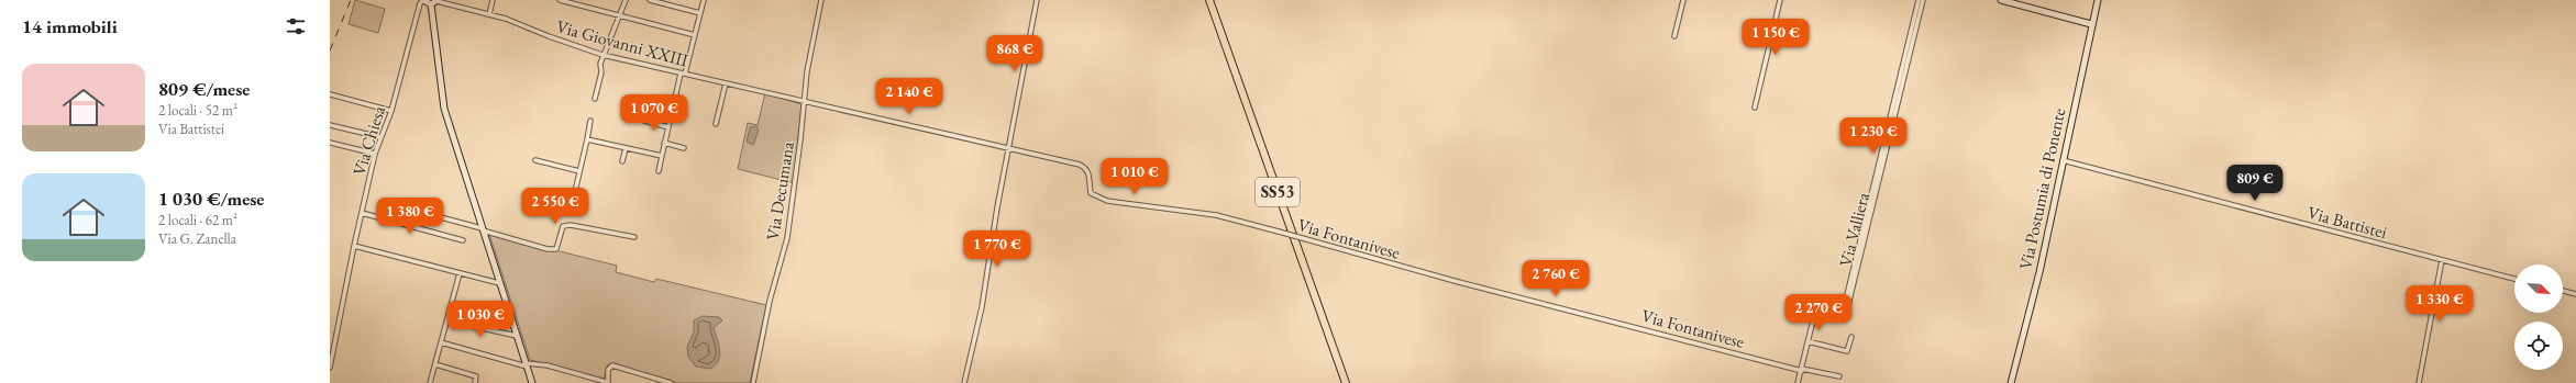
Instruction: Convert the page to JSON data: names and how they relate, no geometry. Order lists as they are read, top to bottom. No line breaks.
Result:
{"streets":{"highway":["SS53"],"main road":["Via Postumia di Ponente"],"street":["Via Giovanni XXIII","Via Chiesa","Via Decumana","Via Battistei","Via Valliera","Via Fontanivese"]},"crossings":[["Via Giovanni XXIII","Via Decumana"],["Via Giovanni XXIII","Via Fontanivese"],["Via Postumia di Ponente","Via Battistei"],["Via Decumana","Via Fontanivese"]],"north":"bottom right","page":{"heading":"14 immobili","price":["1 150 €","868 €","2 140 €","1 070 €","1 230 €","1 010 €","809 €","2 550 €","1 380 €","1 770 €","2 760 €","1 330 €","2 270 €","1 030 €"],"list":[{"name":"809 €/mese","note":"2 locali · 52 m² · Via Battistei"},{"name":"1 030 €/mese","note":"2 locali · 62 m² · Via G. Zanella"}]}}
